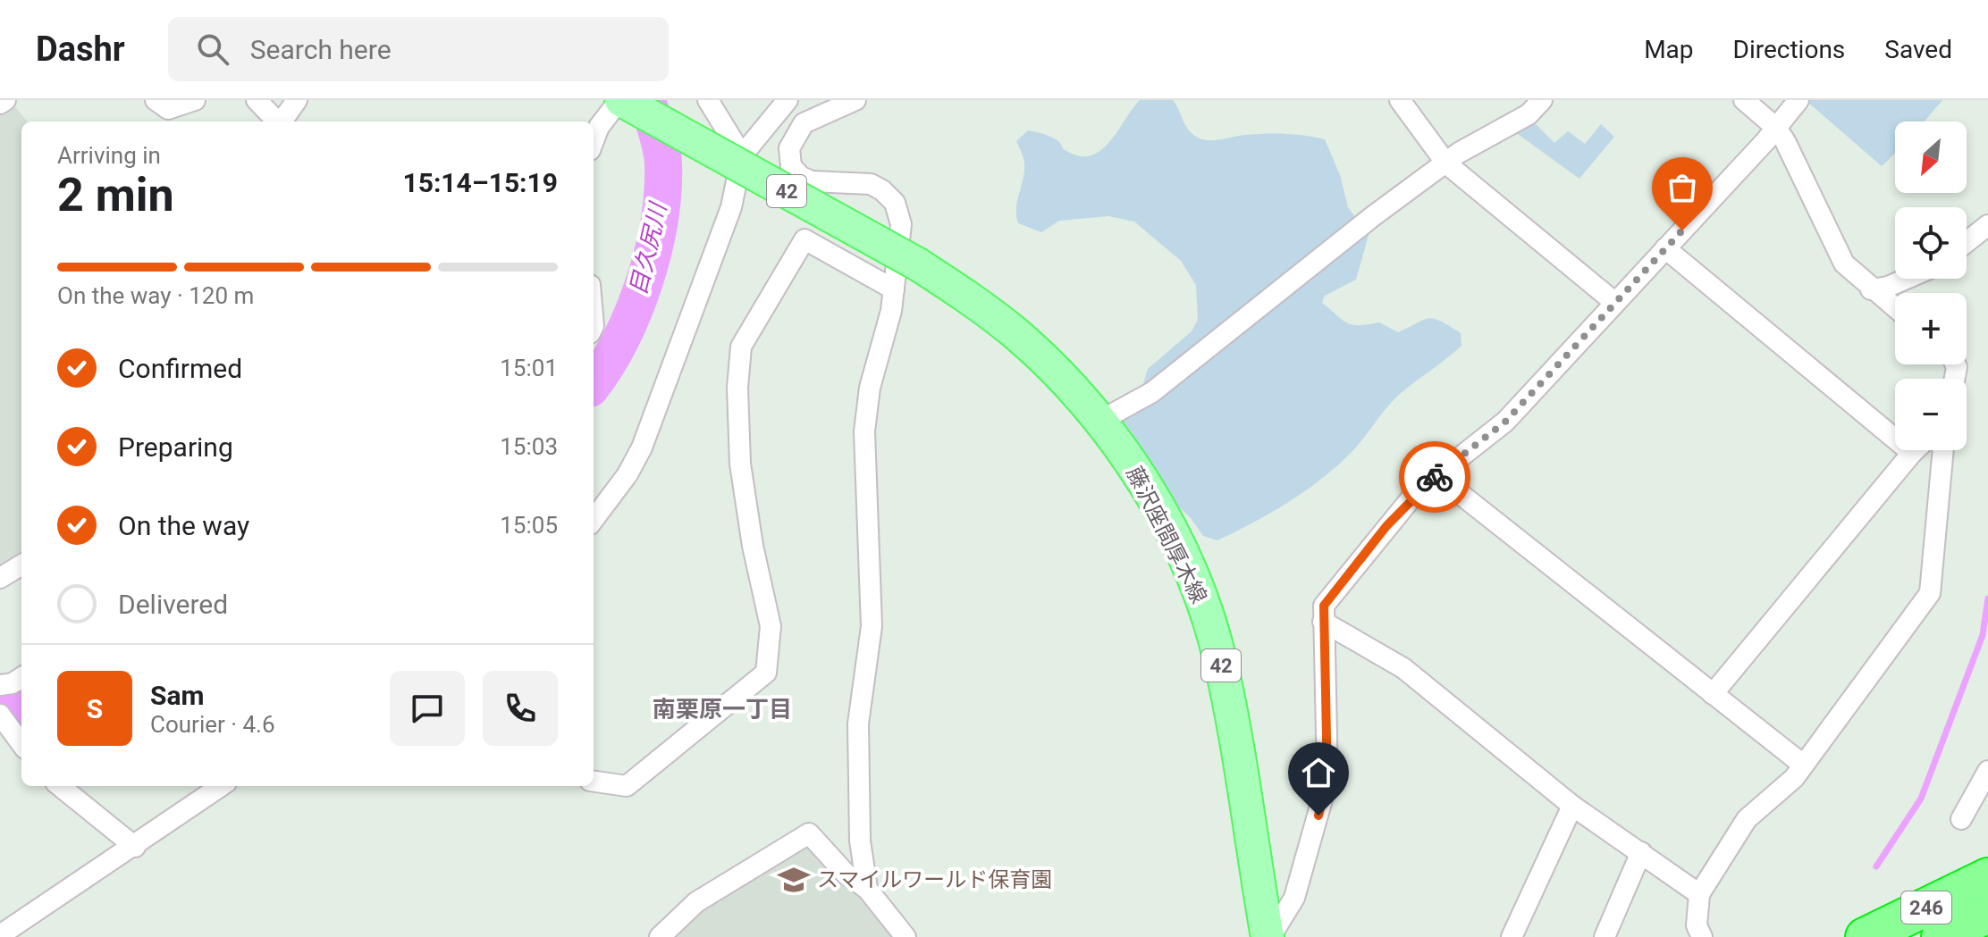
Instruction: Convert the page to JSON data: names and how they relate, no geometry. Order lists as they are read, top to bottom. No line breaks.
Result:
{"streets":{"highway":["246"],"main road":["42","藤沢座間厚木線"]},"districts":["南栗原一丁目"],"water":["目久尻川"],"places":{"school or university":["スマイルワールド保育園"]},"north":"bottom left","page":{"header":"Dashr","search":"Search here","nav":["Map","Directions","Saved"],"map_buttons":["+","−"],"heading":["2 min","Arriving in","15:14–15:19"],"panel":["Sam","Courier · 4.6"],"bar":"On the way · 120 m","list":[["Confirmed","15:01"],["Preparing","15:03"],["On the way","15:05"],"Delivered"],"round":"S"}}
